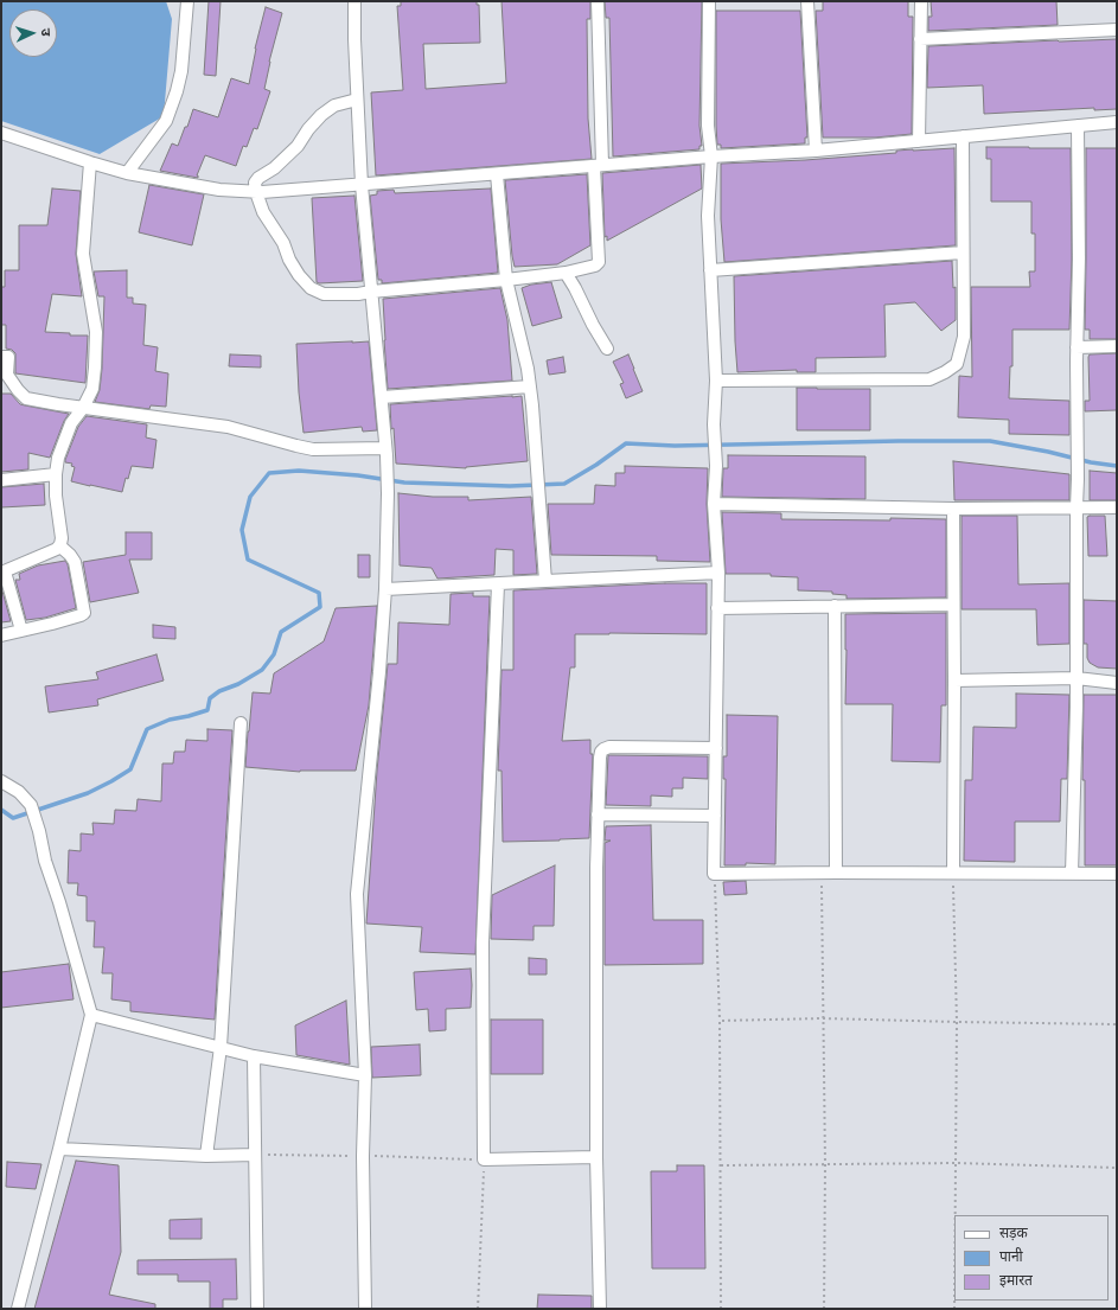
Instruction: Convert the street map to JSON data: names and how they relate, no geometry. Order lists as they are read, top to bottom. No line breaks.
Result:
{"legend":["सड़क","पानी","इमारत"],"north":"right"}
